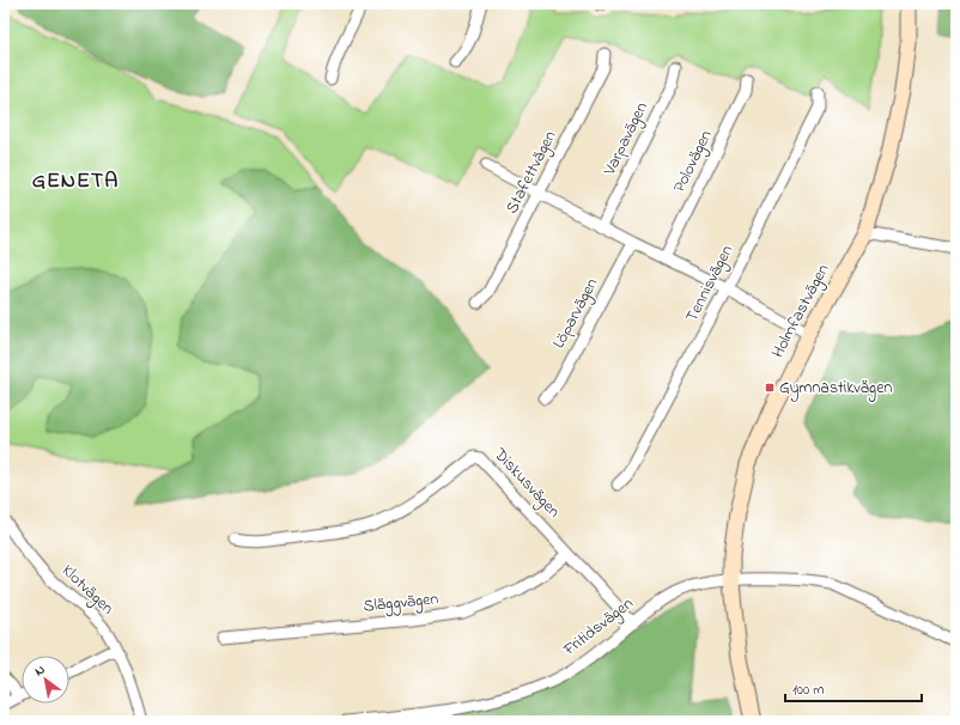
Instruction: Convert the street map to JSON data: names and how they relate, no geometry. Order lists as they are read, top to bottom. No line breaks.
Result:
{"streets":{"street":["Varpavägen","Polovägen","Stafettvägen","Tennisvägen","Holmfastvägen","Löparvägen","Diskusvägen","Klotvägen","Släggvägen","Fritidsvägen"]},"crossings":[["Holmfastvägen","Fritidsvägen"],["Diskusvägen","Släggvägen"],["Diskusvägen","Fritidsvägen"]],"districts":["GENETA"],"places":{"transit":["Gymnastikvägen"]},"scale_bar":"100 m","north":"top left"}
